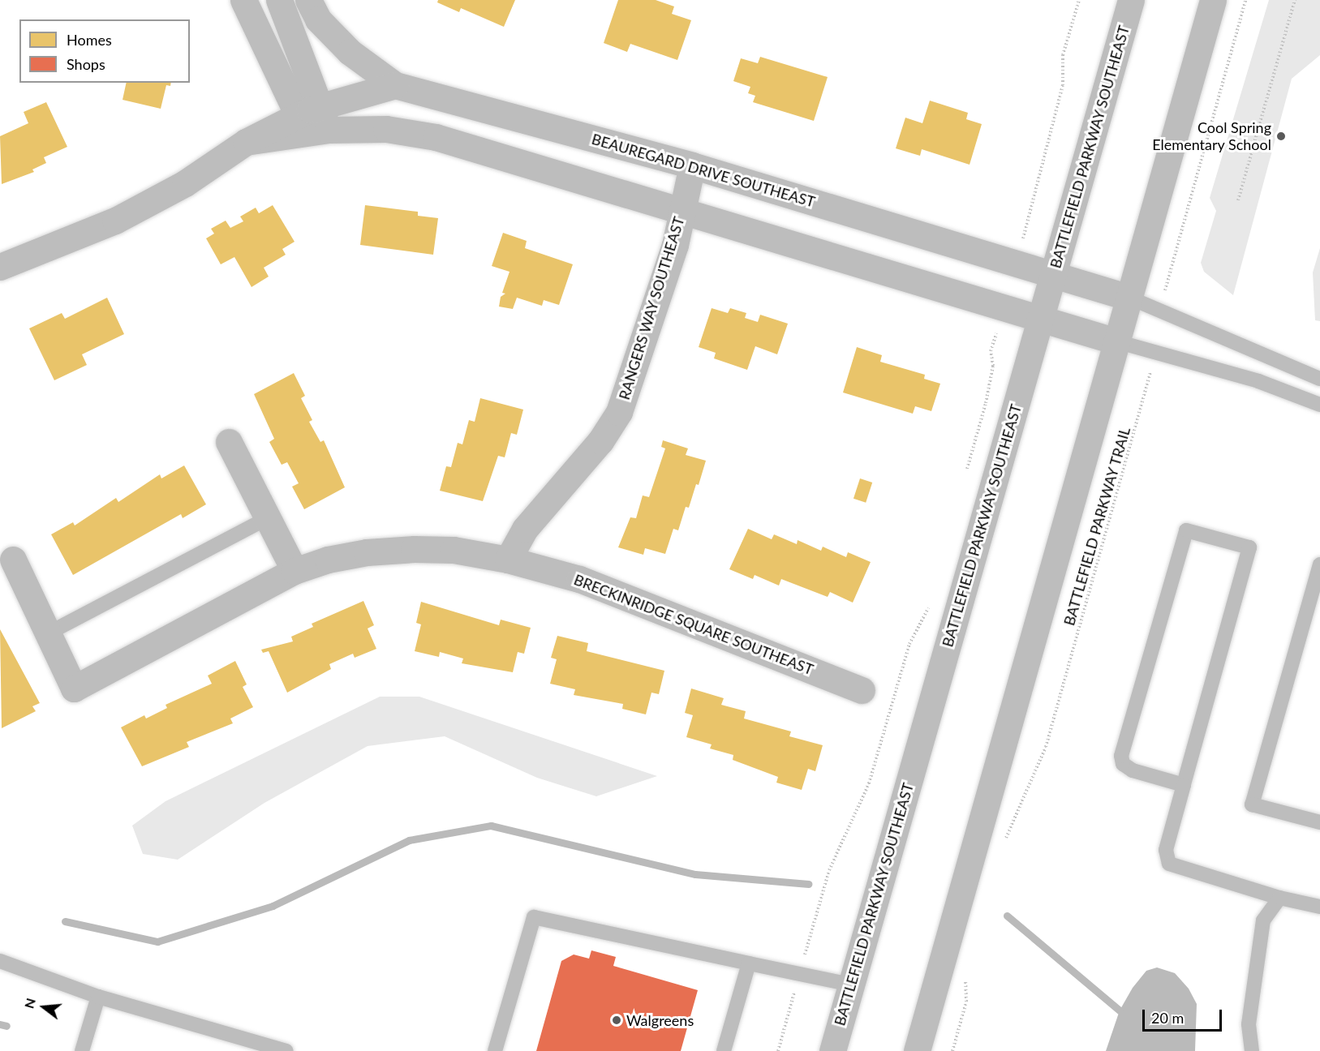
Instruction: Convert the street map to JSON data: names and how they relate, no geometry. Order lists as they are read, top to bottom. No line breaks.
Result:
{"streets":{"street":["BATTLEFIELD PARKWAY SOUTHEAST","BEAUREGARD DRIVE SOUTHEAST","RANGERS WAY SOUTHEAST","BRECKINRIDGE SQUARE SOUTHEAST"],"path":["BATTLEFIELD PARKWAY TRAIL"]},"crossings":[["BATTLEFIELD PARKWAY SOUTHEAST","BEAUREGARD DRIVE SOUTHEAST"],["BEAUREGARD DRIVE SOUTHEAST","RANGERS WAY SOUTHEAST"],["RANGERS WAY SOUTHEAST","BRECKINRIDGE SQUARE SOUTHEAST"]],"places":["Cool Spring Elementary School","Walgreens"],"legend":["Homes","Shops"],"scale_bar":"20 m","north":"left"}
